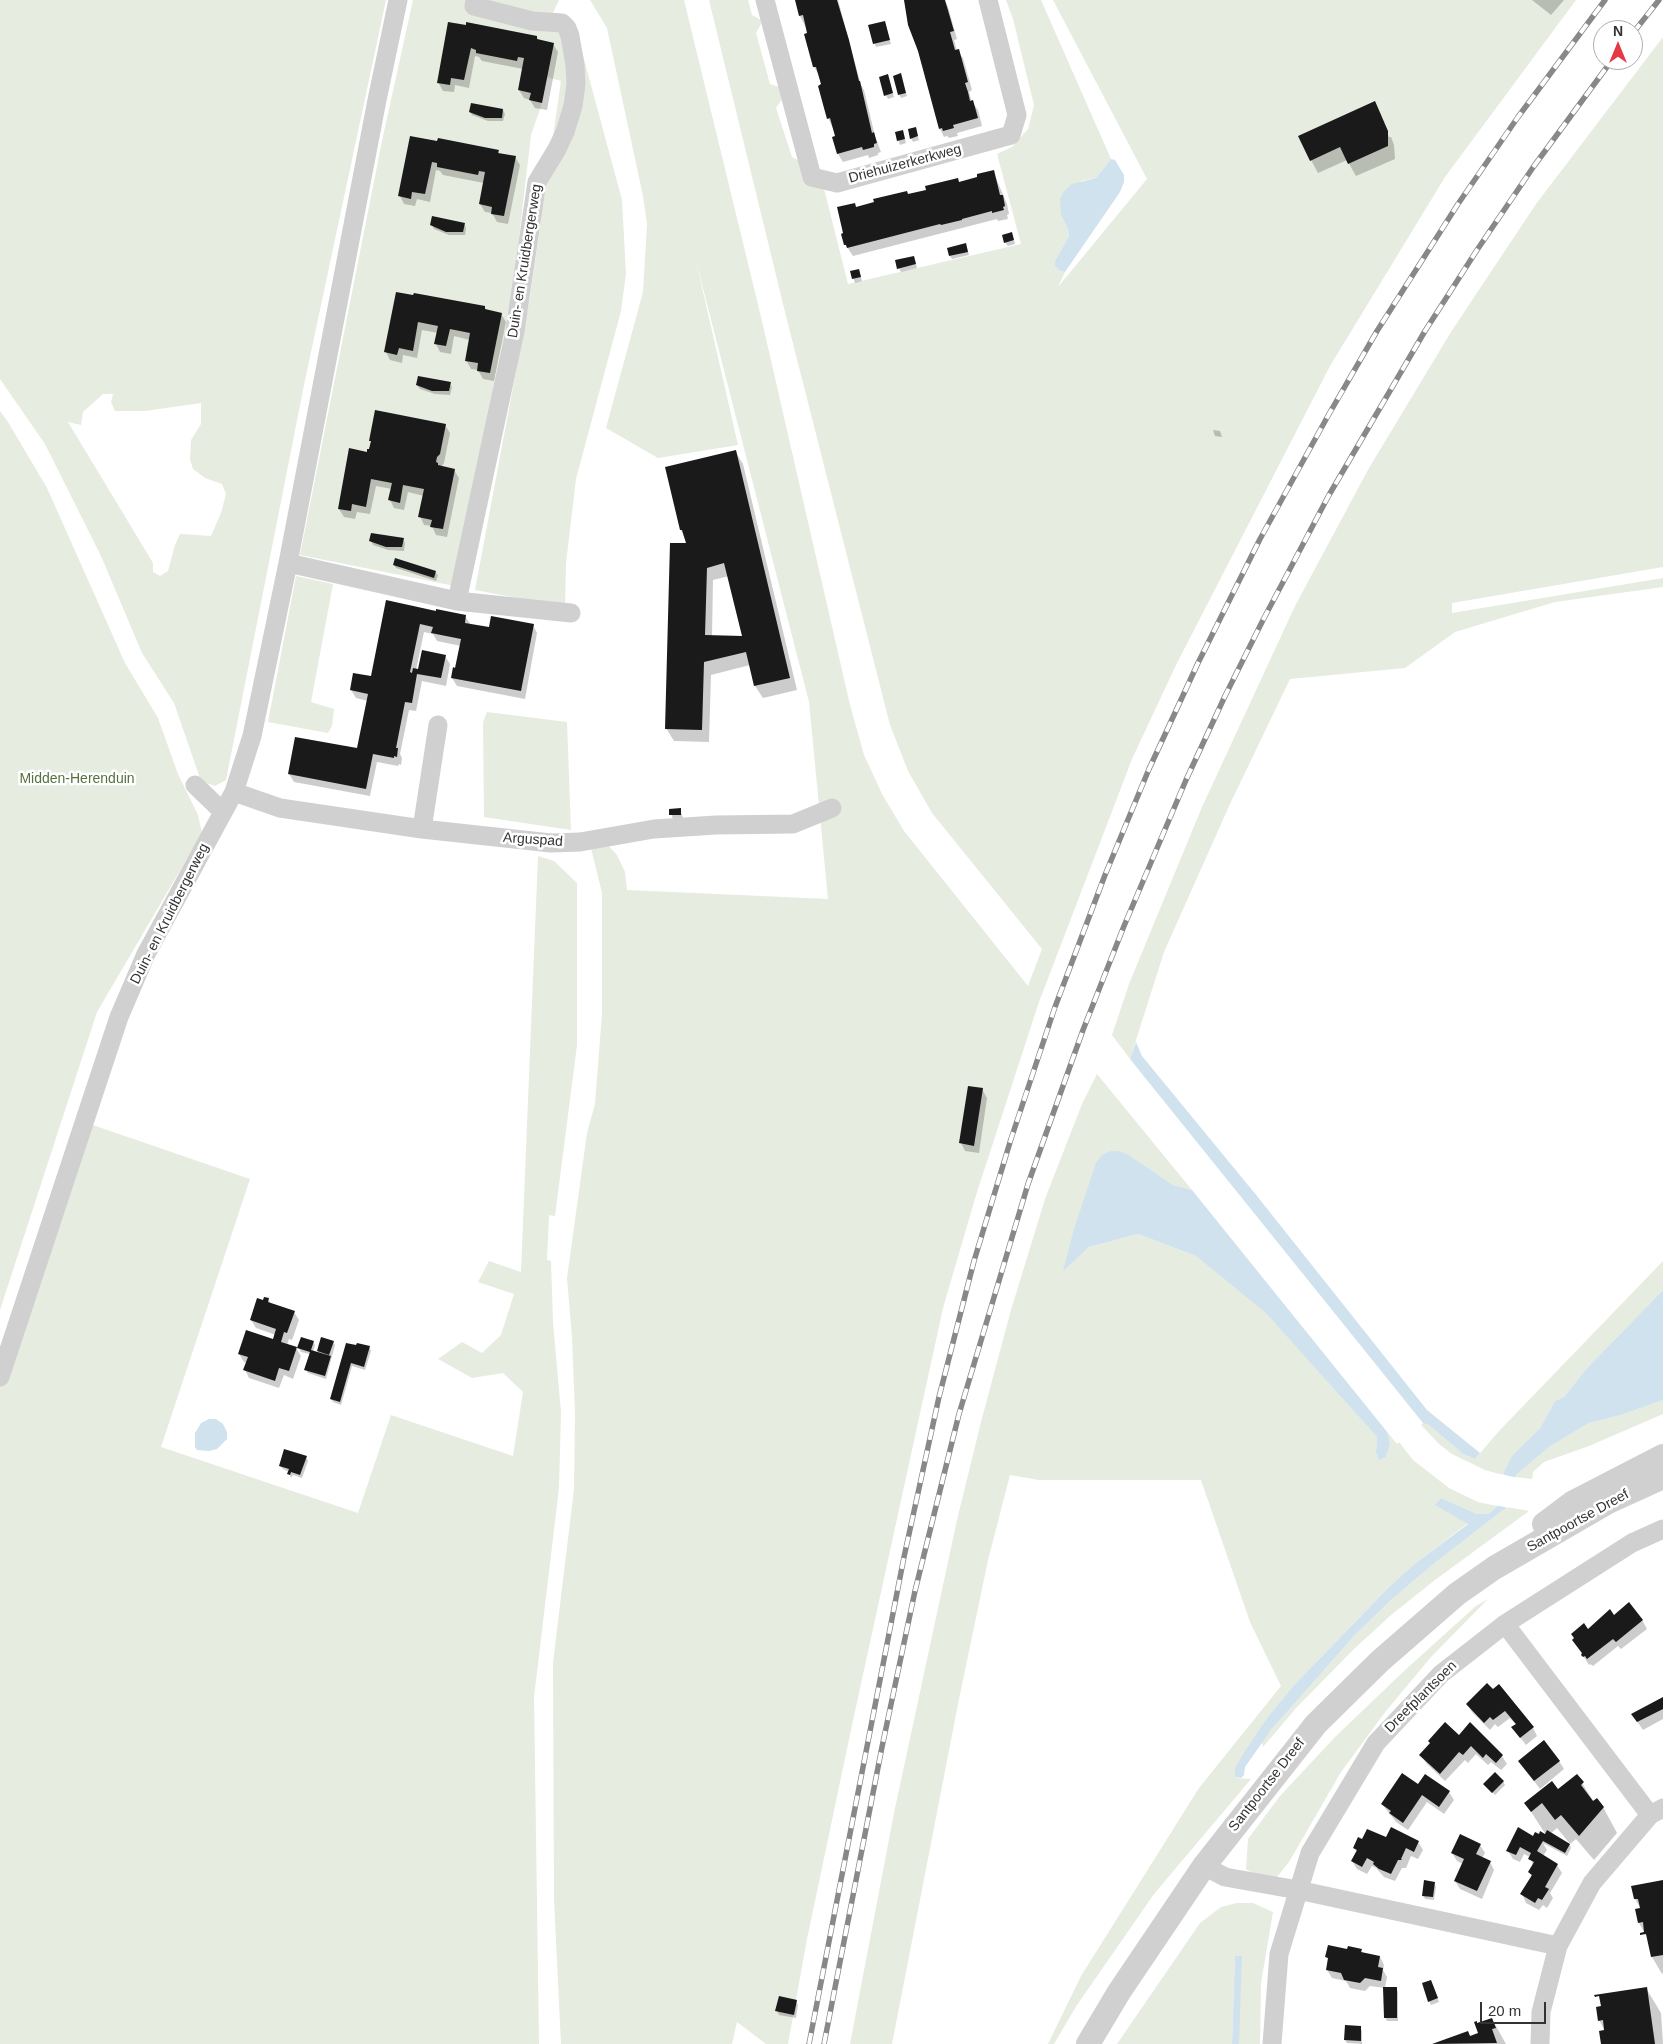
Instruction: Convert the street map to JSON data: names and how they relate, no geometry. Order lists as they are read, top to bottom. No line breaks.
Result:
{"streets":{"street":["Driehuizerkerkweg","Duin- en Kruidbergerweg","Arguspad","Santpoortse Dreef","Dreefplantsoen"]},"crossings":[["Duin- en Kruidbergerweg","Arguspad"]],"parks":["Midden-Herenduin"],"scale_bar":"20 m","north":"top"}
